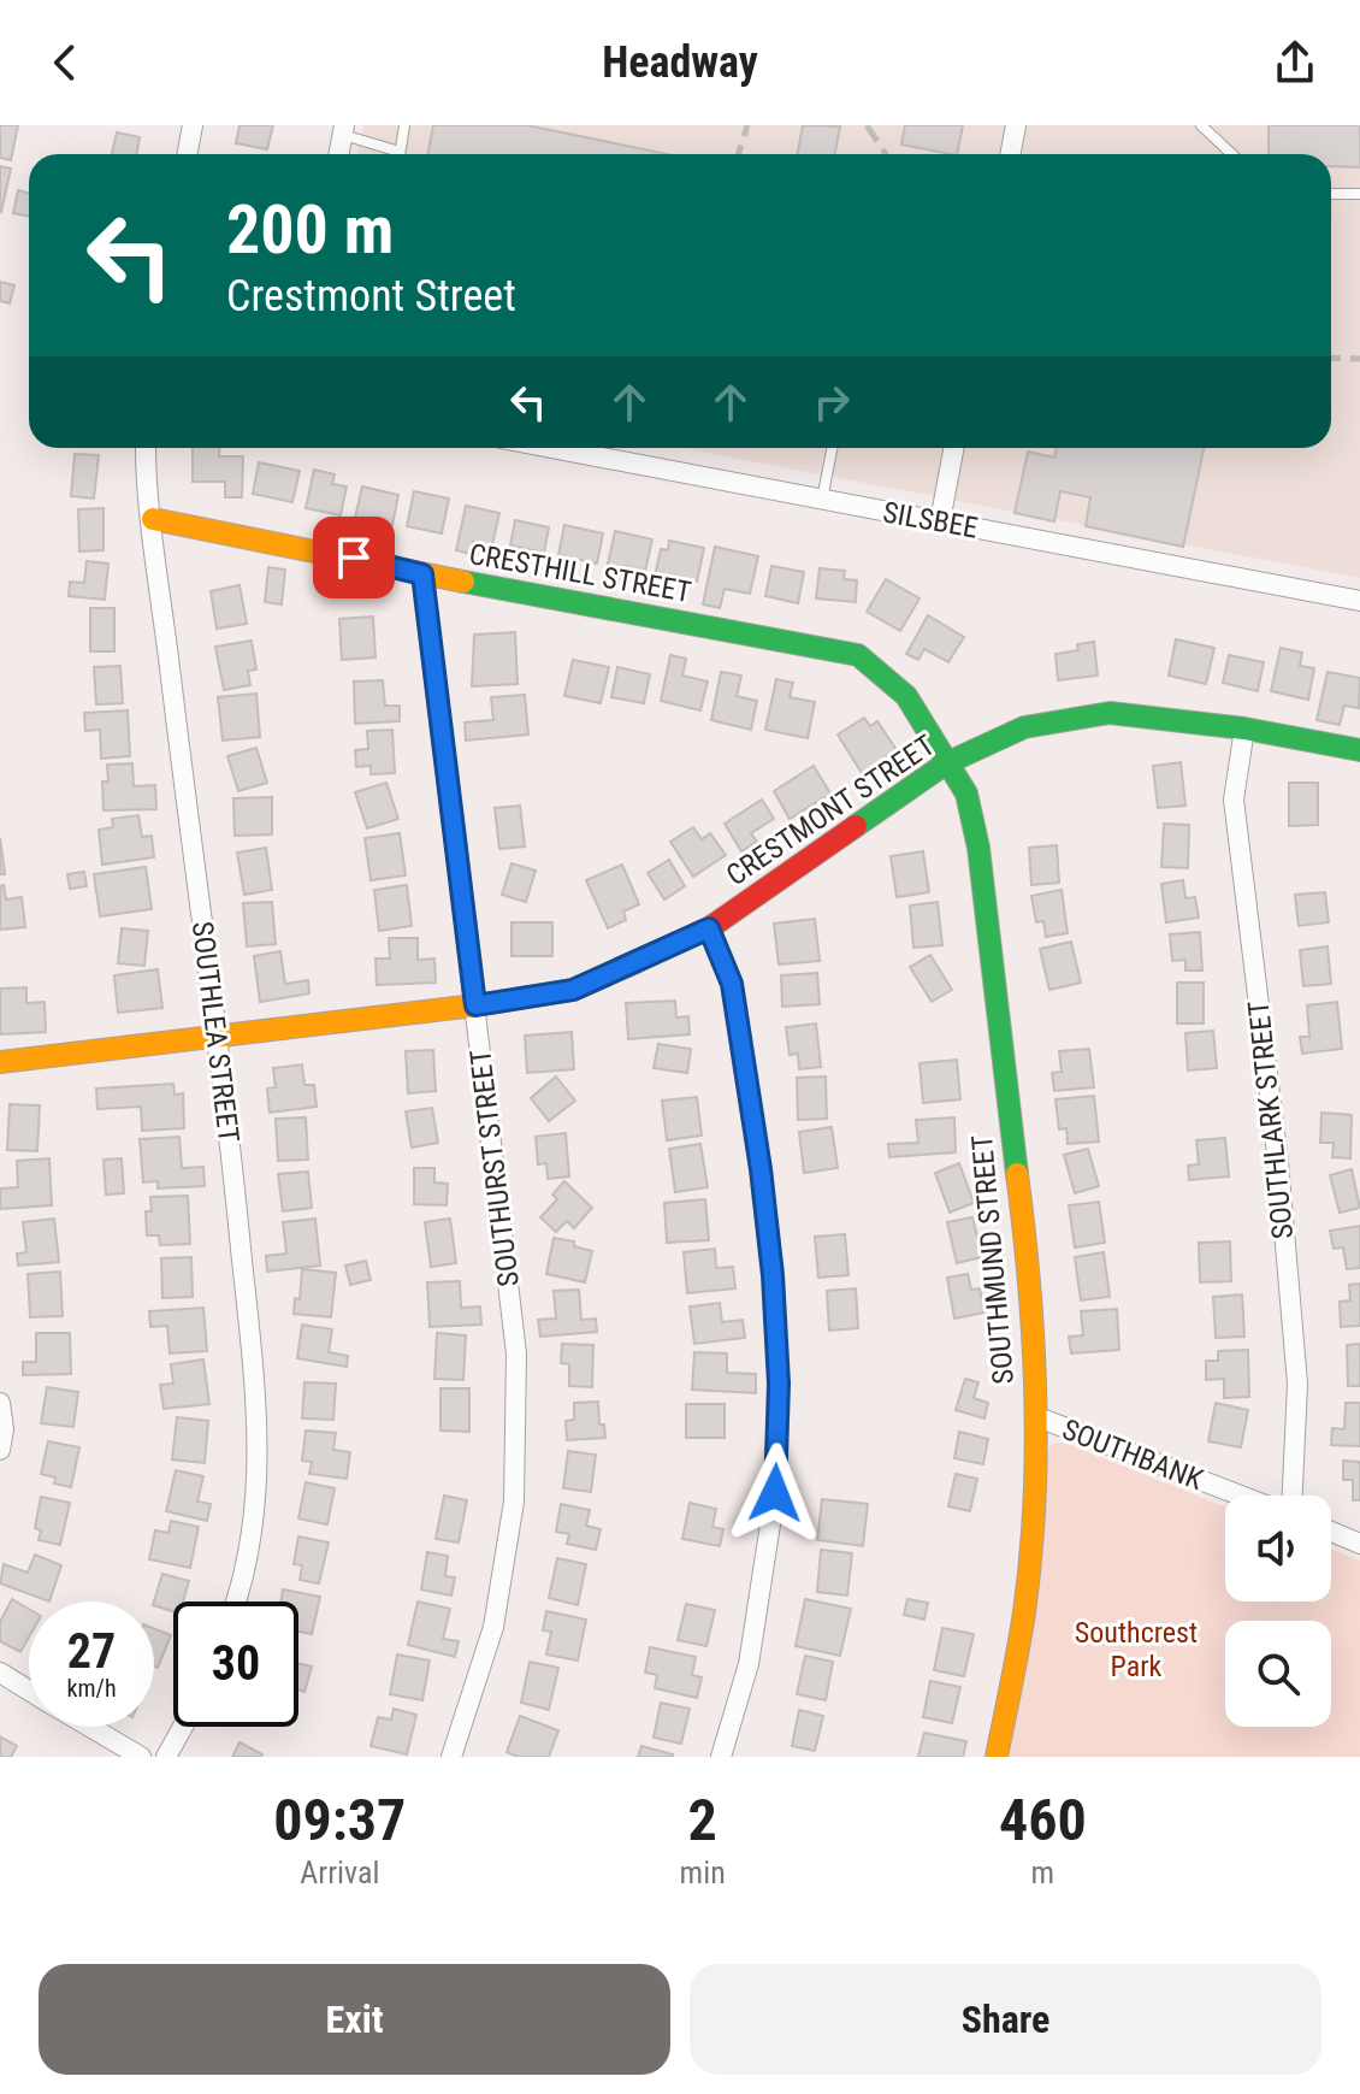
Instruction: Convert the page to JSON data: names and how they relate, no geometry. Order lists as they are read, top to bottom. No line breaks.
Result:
{"streets":{"street":["SILSBEE","CRESTHILL STREET","CRESTMONT STREET","SOUTHLEA STREET","SOUTHLARK STREET","SOUTHURST STREET","SOUTHMUND STREET","SOUTHBANK"]},"crossings":[["CRESTHILL STREET","CRESTMONT STREET"],["CRESTHILL STREET","SOUTHLEA STREET"],["CRESTHILL STREET","SOUTHURST STREET"],["CRESTHILL STREET","SOUTHMUND STREET"],["CRESTMONT STREET","SOUTHLEA STREET"],["CRESTMONT STREET","SOUTHLARK STREET"],["CRESTMONT STREET","SOUTHURST STREET"],["CRESTMONT STREET","SOUTHMUND STREET"],["SOUTHMUND STREET","SOUTHBANK"]],"parks":["Southcrest Park"],"page":{"header":"Headway","turn":["200 m","Crestmont Street"],"speed":"27 km/h","limit":"30","eta":["09:37","Arrival","2","min","460","m"],"buttons":["Exit","Share"]}}
